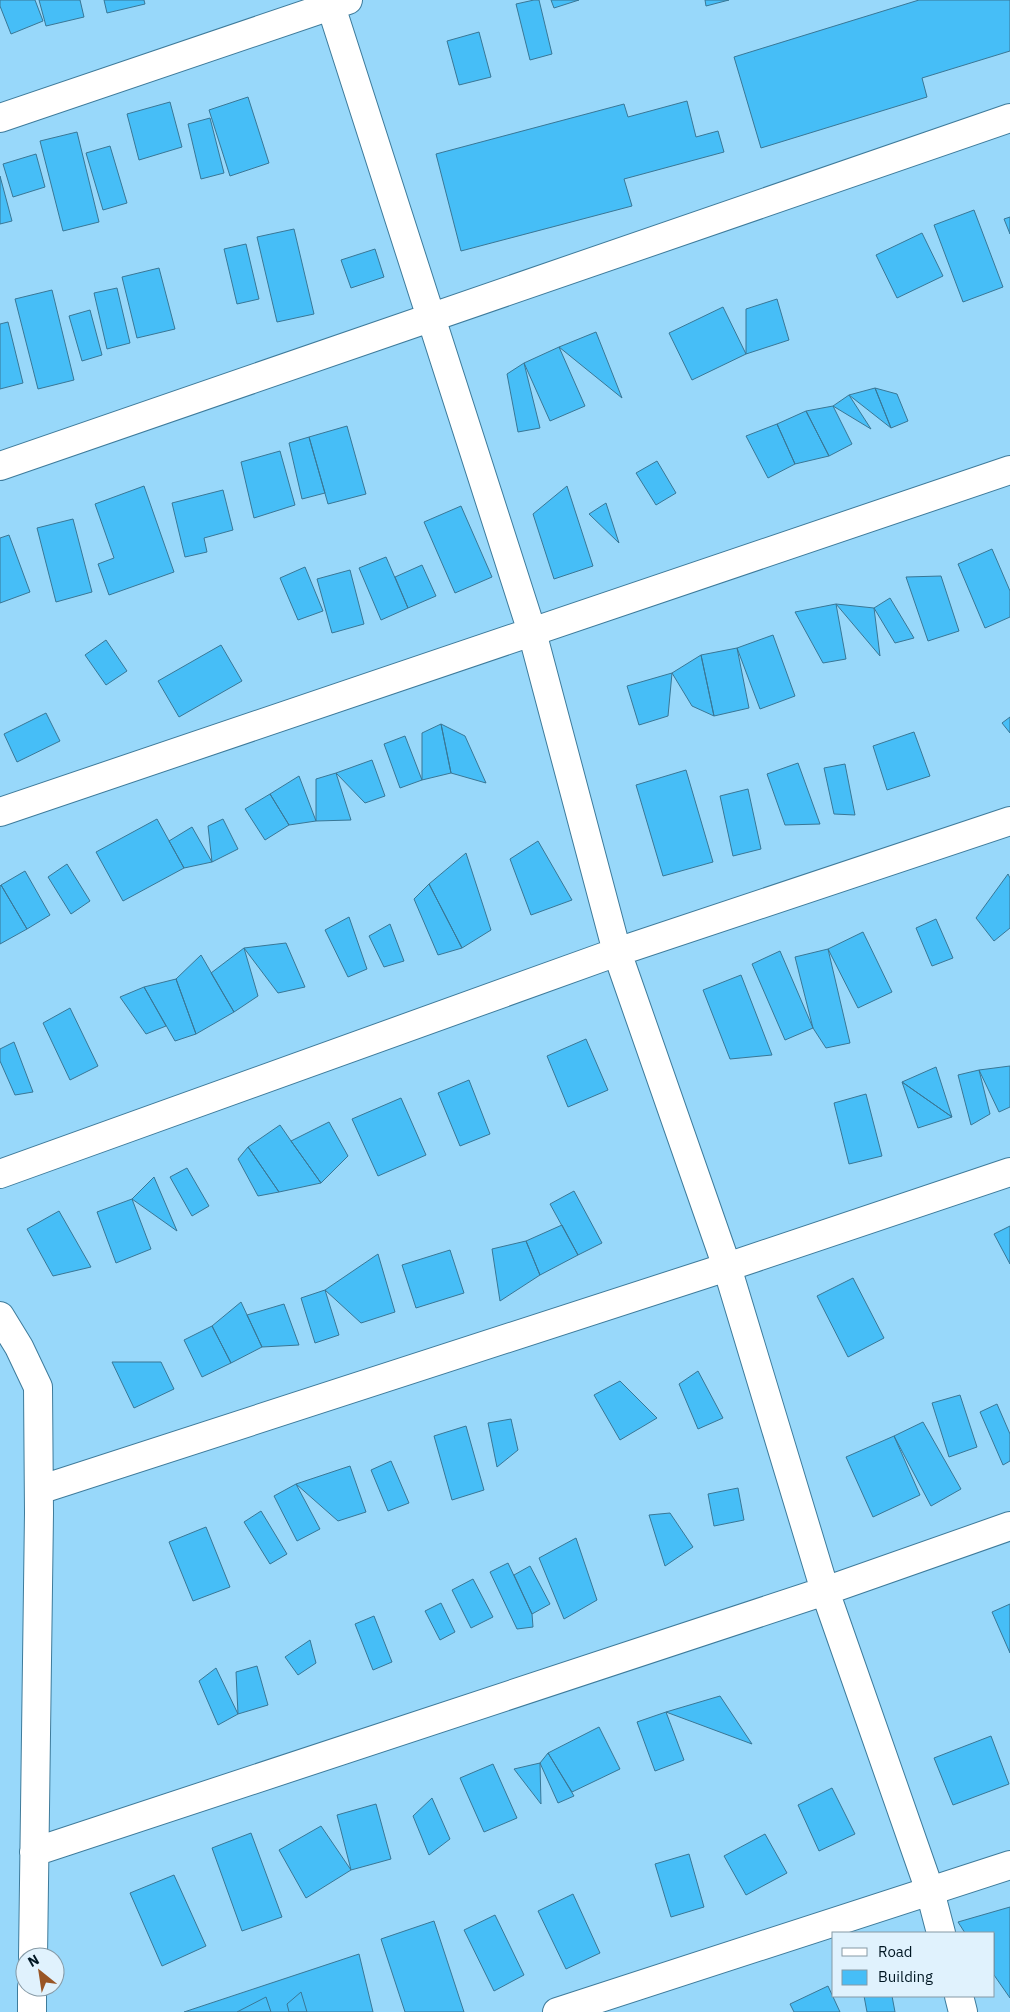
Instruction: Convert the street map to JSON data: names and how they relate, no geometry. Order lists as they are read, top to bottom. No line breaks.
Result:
{"legend":["Road","Building"],"north":"top left"}
